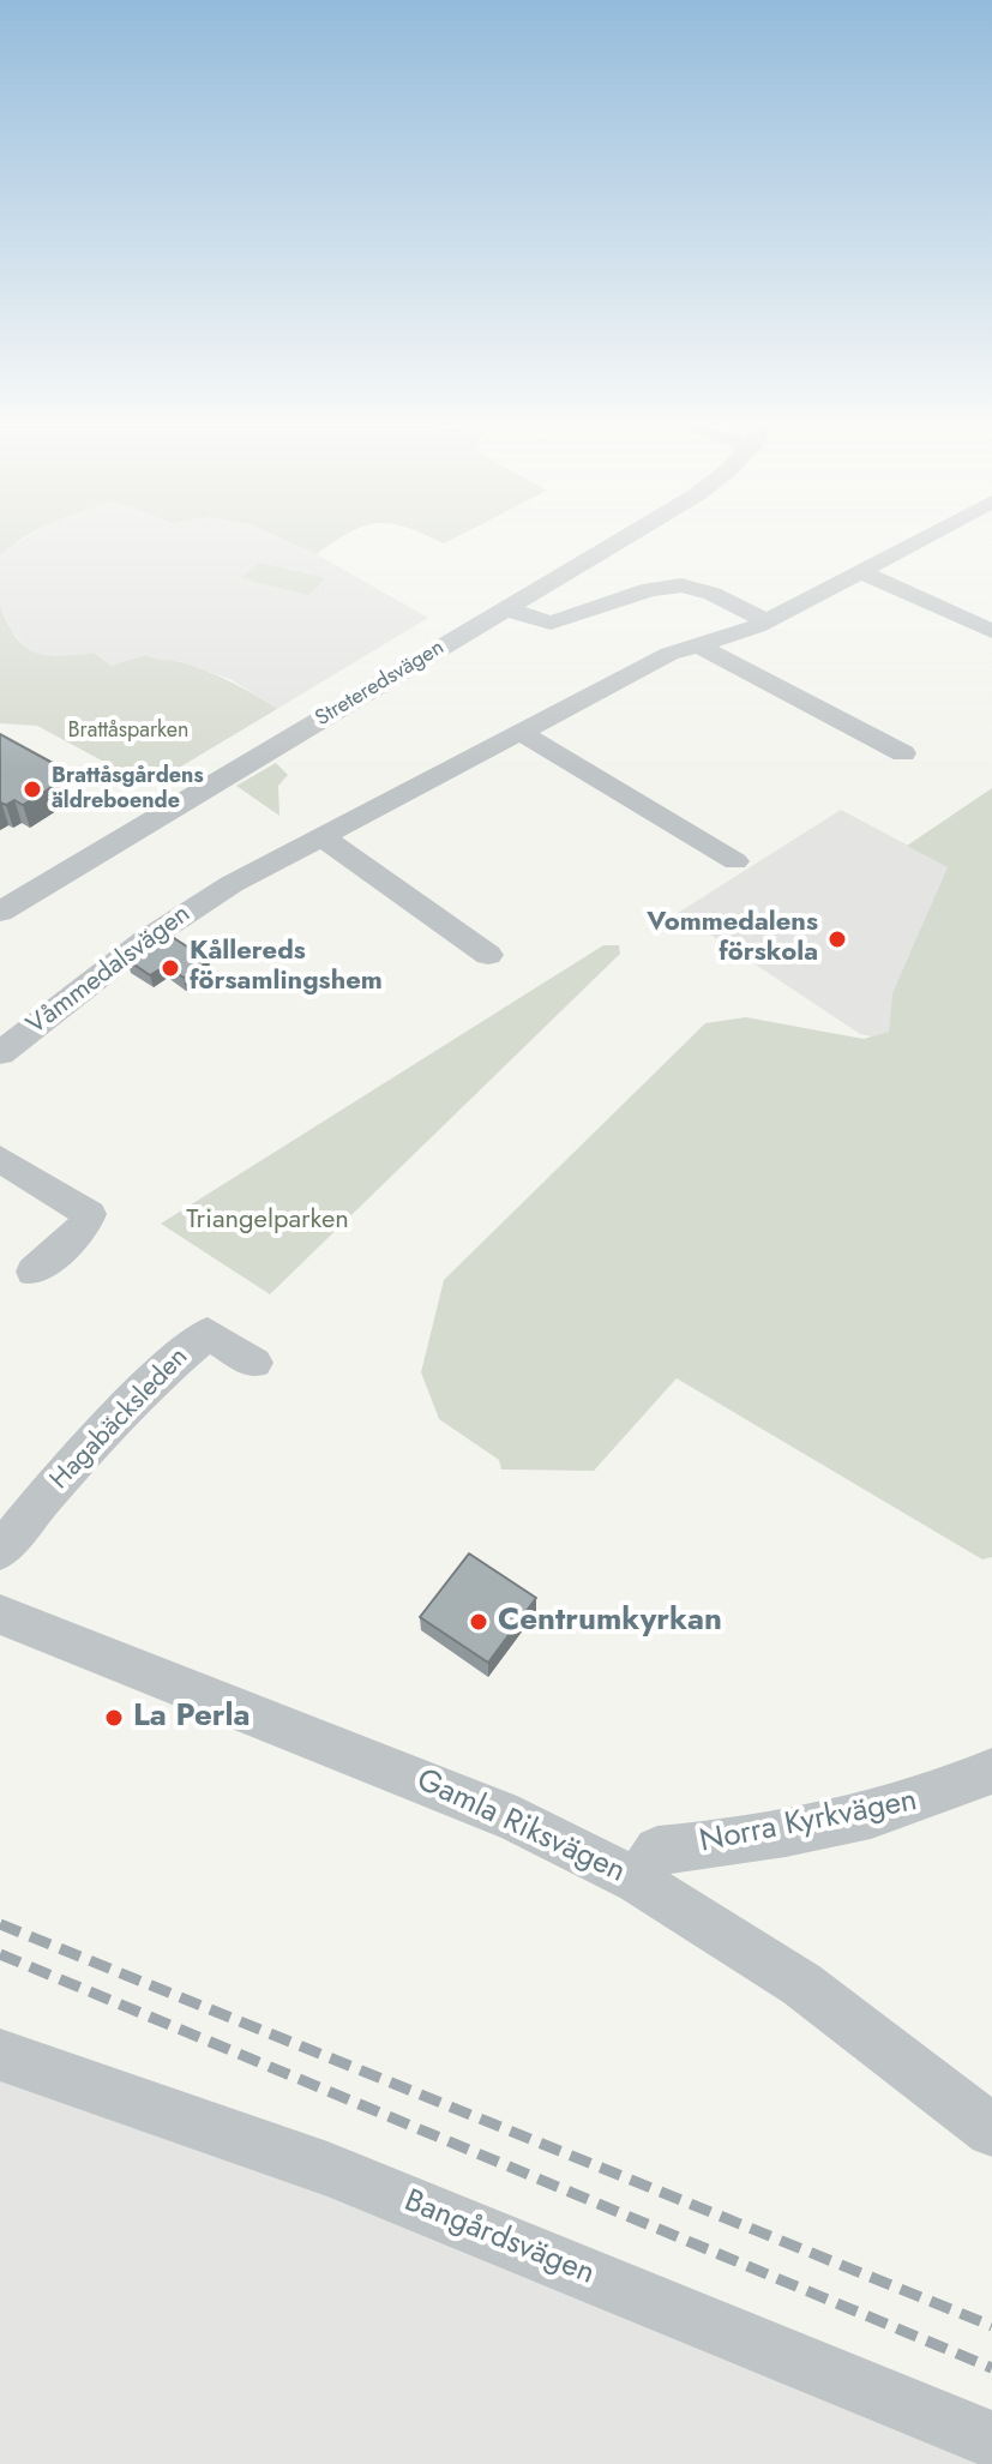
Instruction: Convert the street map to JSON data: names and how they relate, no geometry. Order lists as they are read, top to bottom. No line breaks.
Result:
{"streets":{"street":["Streteredsvägen","Våmmedalsvägen","Hagabäcksleden","Norra Kyrkvägen","Gamla Riksvägen","Bangårdsvägen"]},"crossings":[["Norra Kyrkvägen","Gamla Riksvägen"]],"parks":["Brattåsparken","Triangelparken"],"places":["Brattåsgårdens äldreboende","Vommedalens förskola","Kållereds församlingshem","Centrumkyrkan","La Perla"]}
